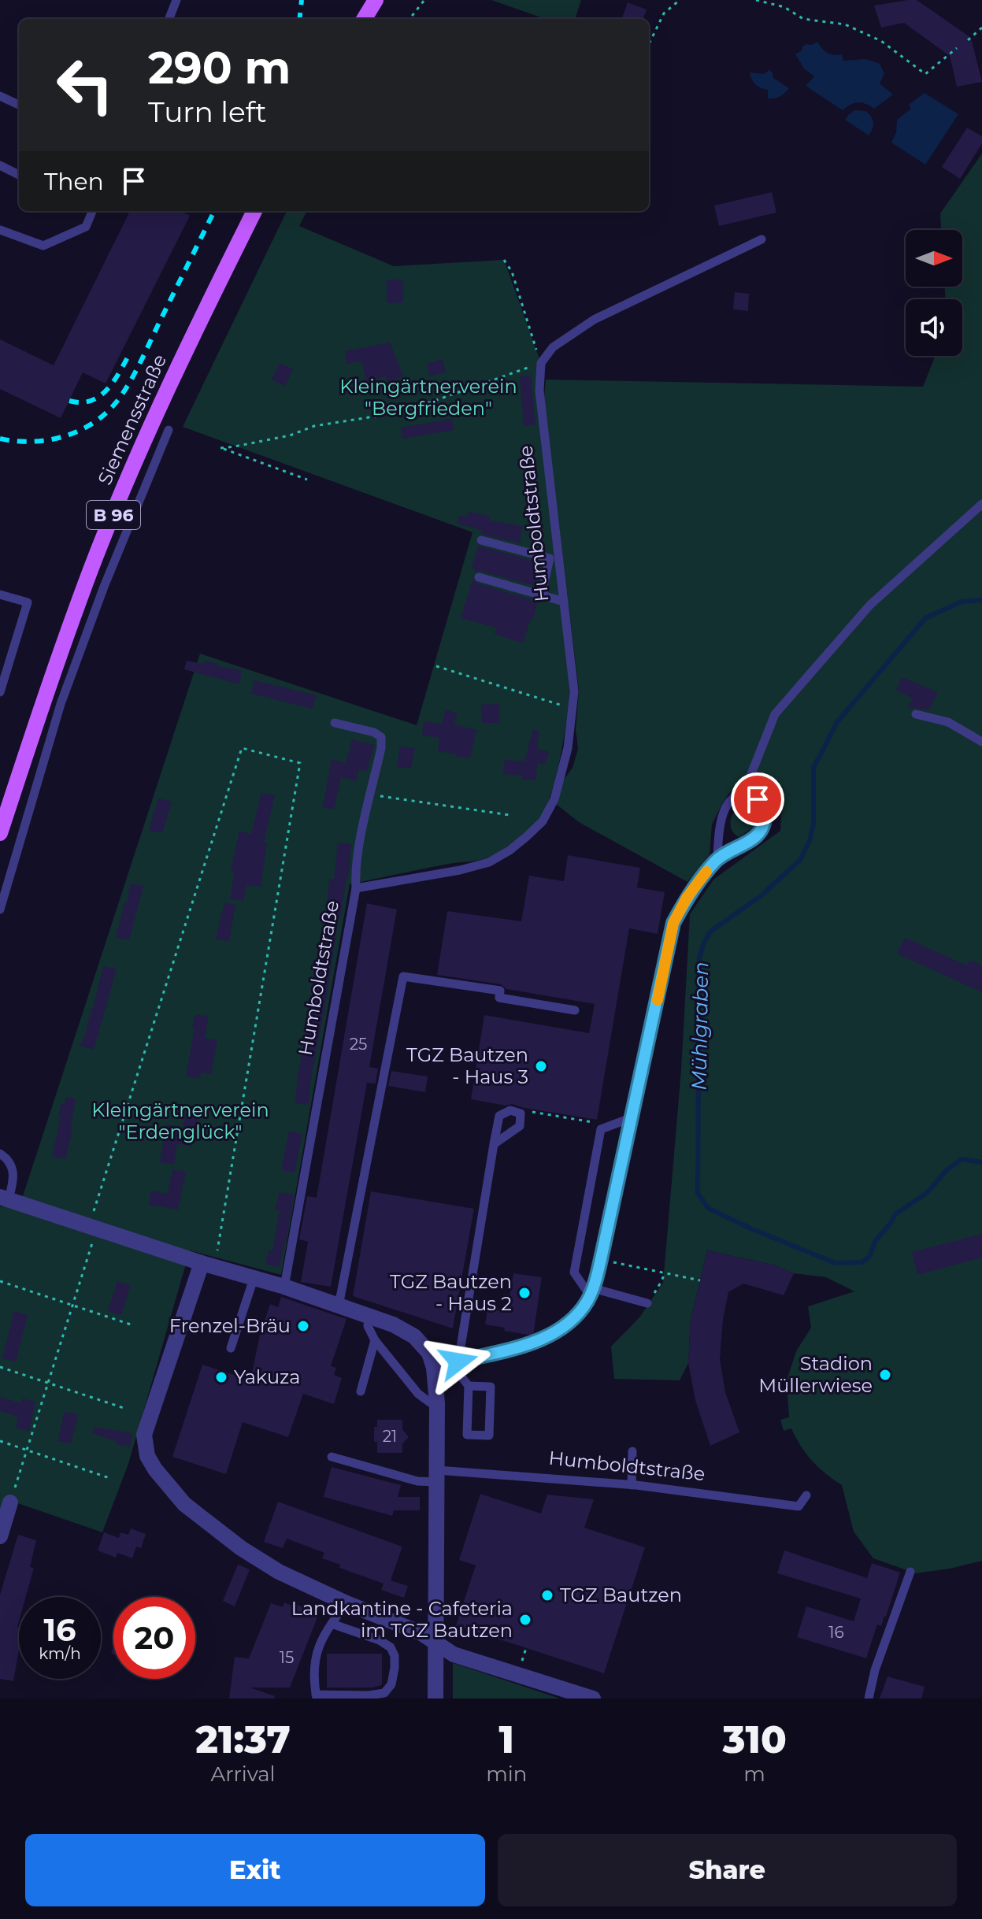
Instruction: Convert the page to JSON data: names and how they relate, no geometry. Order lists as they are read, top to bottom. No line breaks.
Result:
{"streets":{"main road":["Siemensstraße","B 96"],"lane":["Humboldtstraße"]},"water":["Mühlgraben"],"parks":["Kleingärtnerverein \"Bergfrieden\"","Kleingärtnerverein \"Erdenglück\""],"places":["TGZ Bautzen - Haus 3","TGZ Bautzen - Haus 2","Frenzel-Bräu","Stadion Müllerwiese","Yakuza","TGZ Bautzen","Landkantine - Cafeteria im TGZ Bautzen"],"house_numbers":["25","21","16","15"],"north":"right","page":{"turn":["290 m","Turn left"],"then":"Then","speed":"16 km/h","limit":"20","eta":["21:37","Arrival","1","min","310","m"],"buttons":["Exit","Share"]}}
